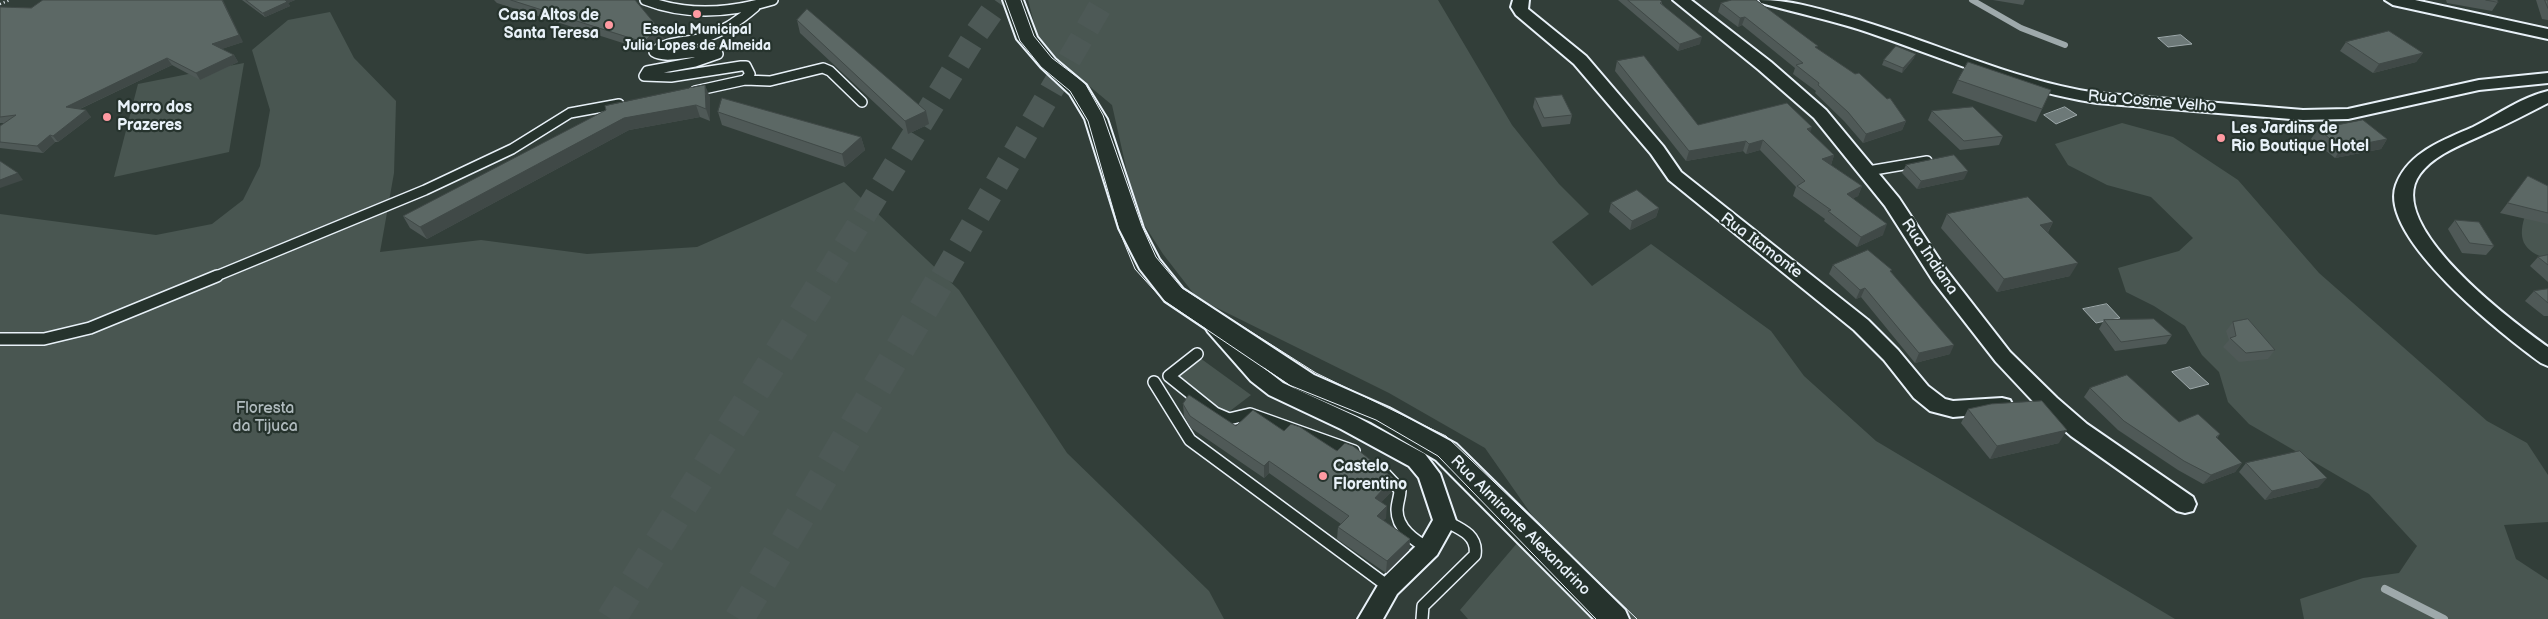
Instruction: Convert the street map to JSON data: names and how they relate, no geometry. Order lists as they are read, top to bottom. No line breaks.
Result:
{"streets":{"street":["Rua Cosme Velho","Rua Itamonte","Rua Indiana","Rua Almirante Alexandrino"]},"crossings":[["Rua Itamonte","Rua Indiana"]],"parks":["Floresta da Tijuca"],"places":["Escola Municipal Julia Lopes de Almeida","Casa Altos de Santa Teresa","Morro dos Prazeres","Les Jardins de Rio Boutique Hotel","Castelo Florentino"]}
